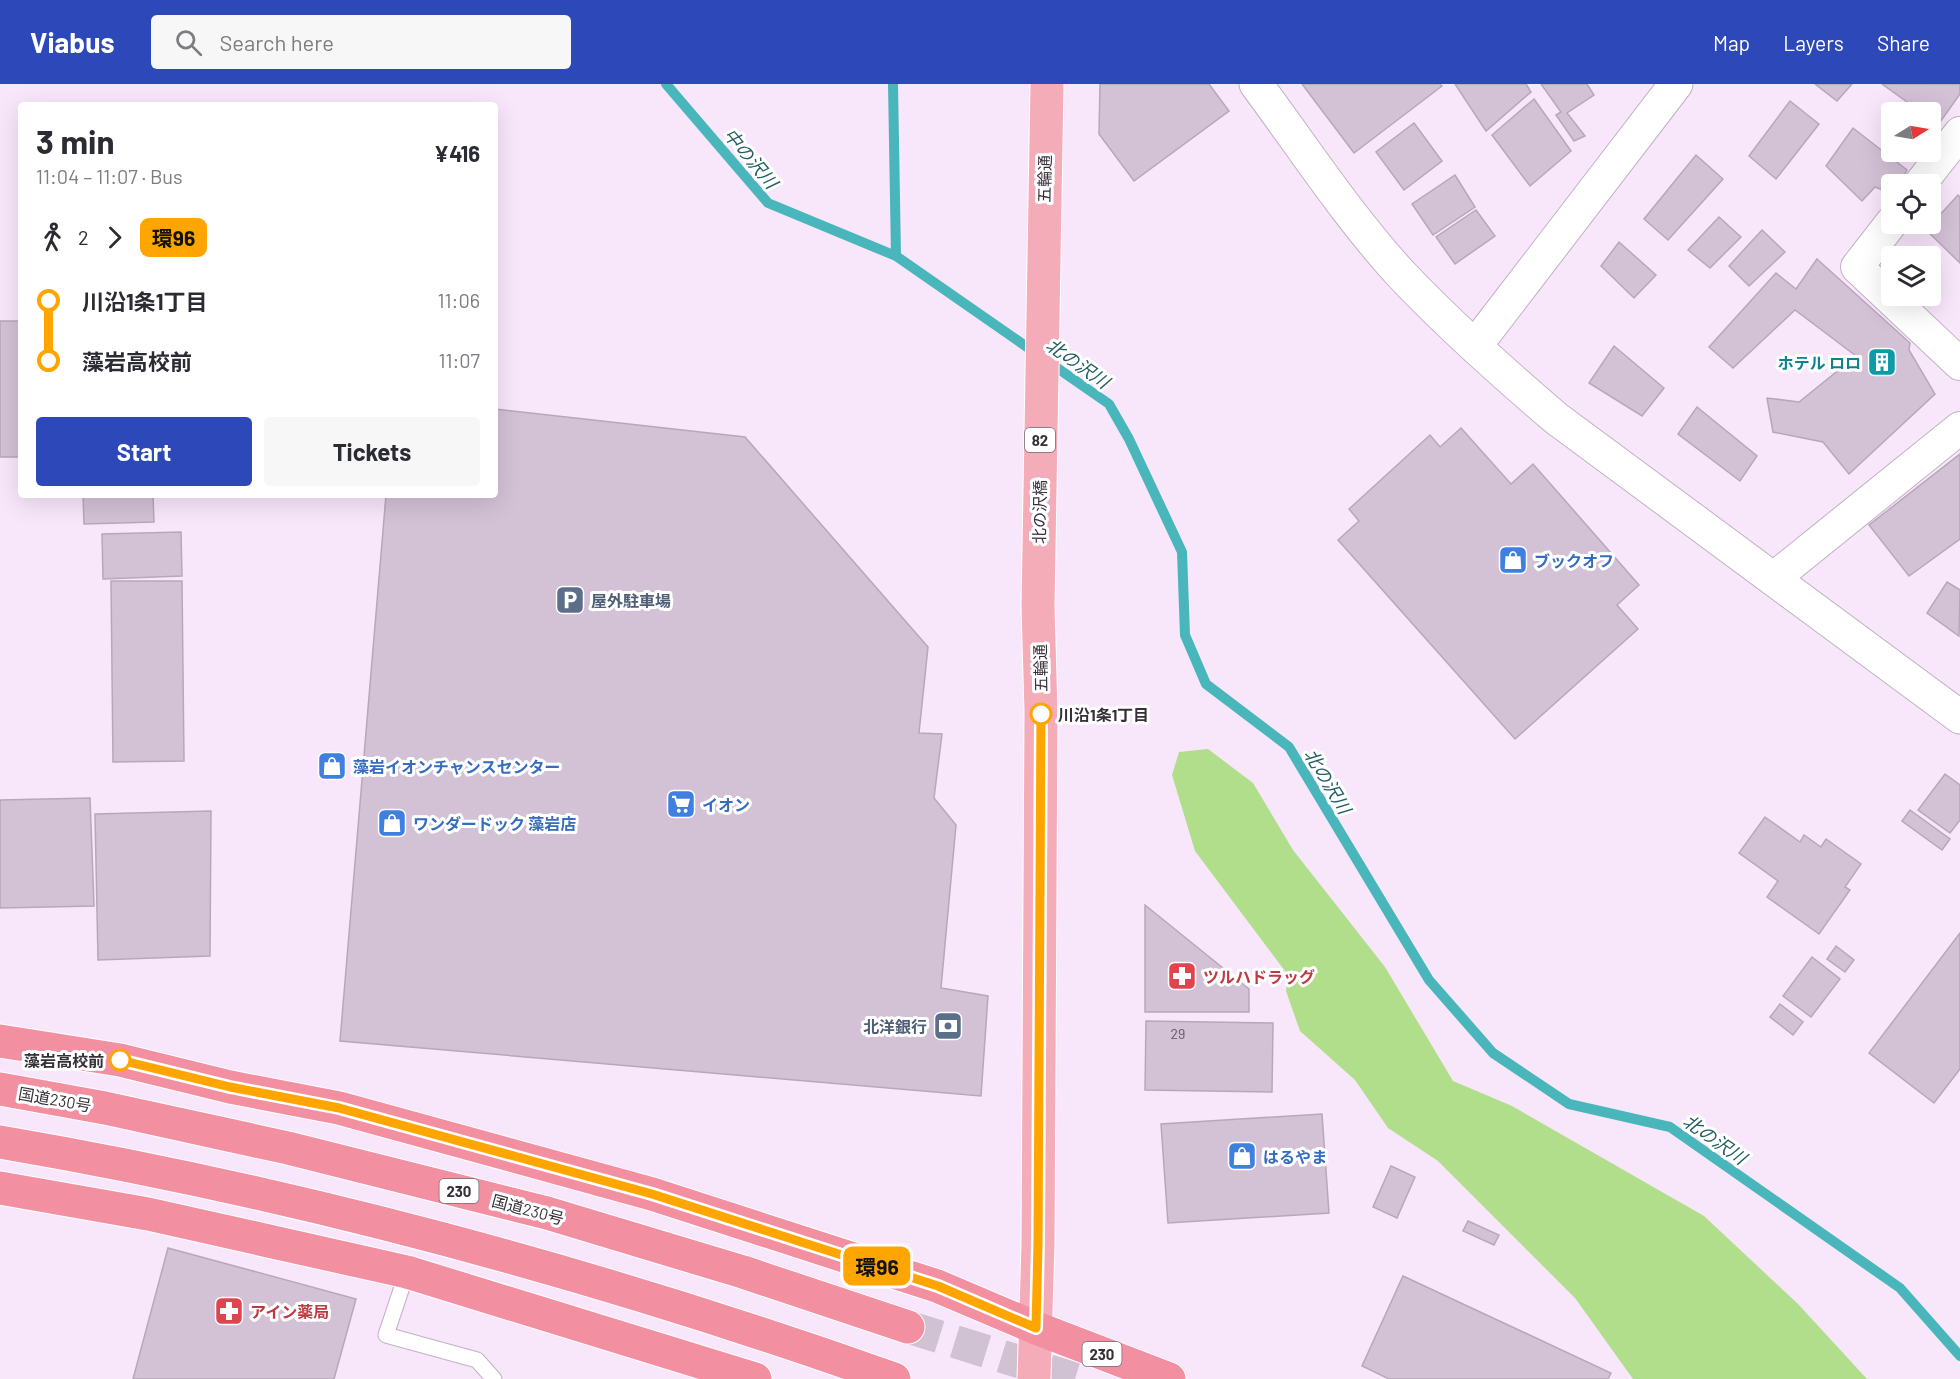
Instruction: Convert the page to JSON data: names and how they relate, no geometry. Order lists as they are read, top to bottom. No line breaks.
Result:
{"streets":{"highway":["国道230号","230"],"main road":["五輪通","82","北の沢橋"]},"crossings":[["五輪通","北の沢橋"],["五輪通","230"]],"water":["中の沢川","北の沢川"],"places":{"building":["ホテル ロロ"],"shop":["ブックオフ","藻岩イオンチャンスセンター","ワンダードック 藻岩店","はるやま"],"parking":["屋外駐車場"],"other":["川沿1条1丁目","藻岩高校前"],"supermarket":["イオン"],"pharmacy":["ツルハドラッグ","アイン薬局"],"bank":["北洋銀行"]},"lines":["bus line 環96"],"house_numbers":["29"],"north":"right","page":{"header":"Viabus","search":"Search here","nav":["Map","Layers","Share"],"on_map":"環96","heading":["3 min","11:04 – 11:07 · Bus","¥416"],"legs":["2","環96"],"list":[{"name":"川沿1条1丁目","value":"11:06"},{"name":"藻岩高校前","value":"11:07"}],"buttons":["Start","Tickets"]}}
